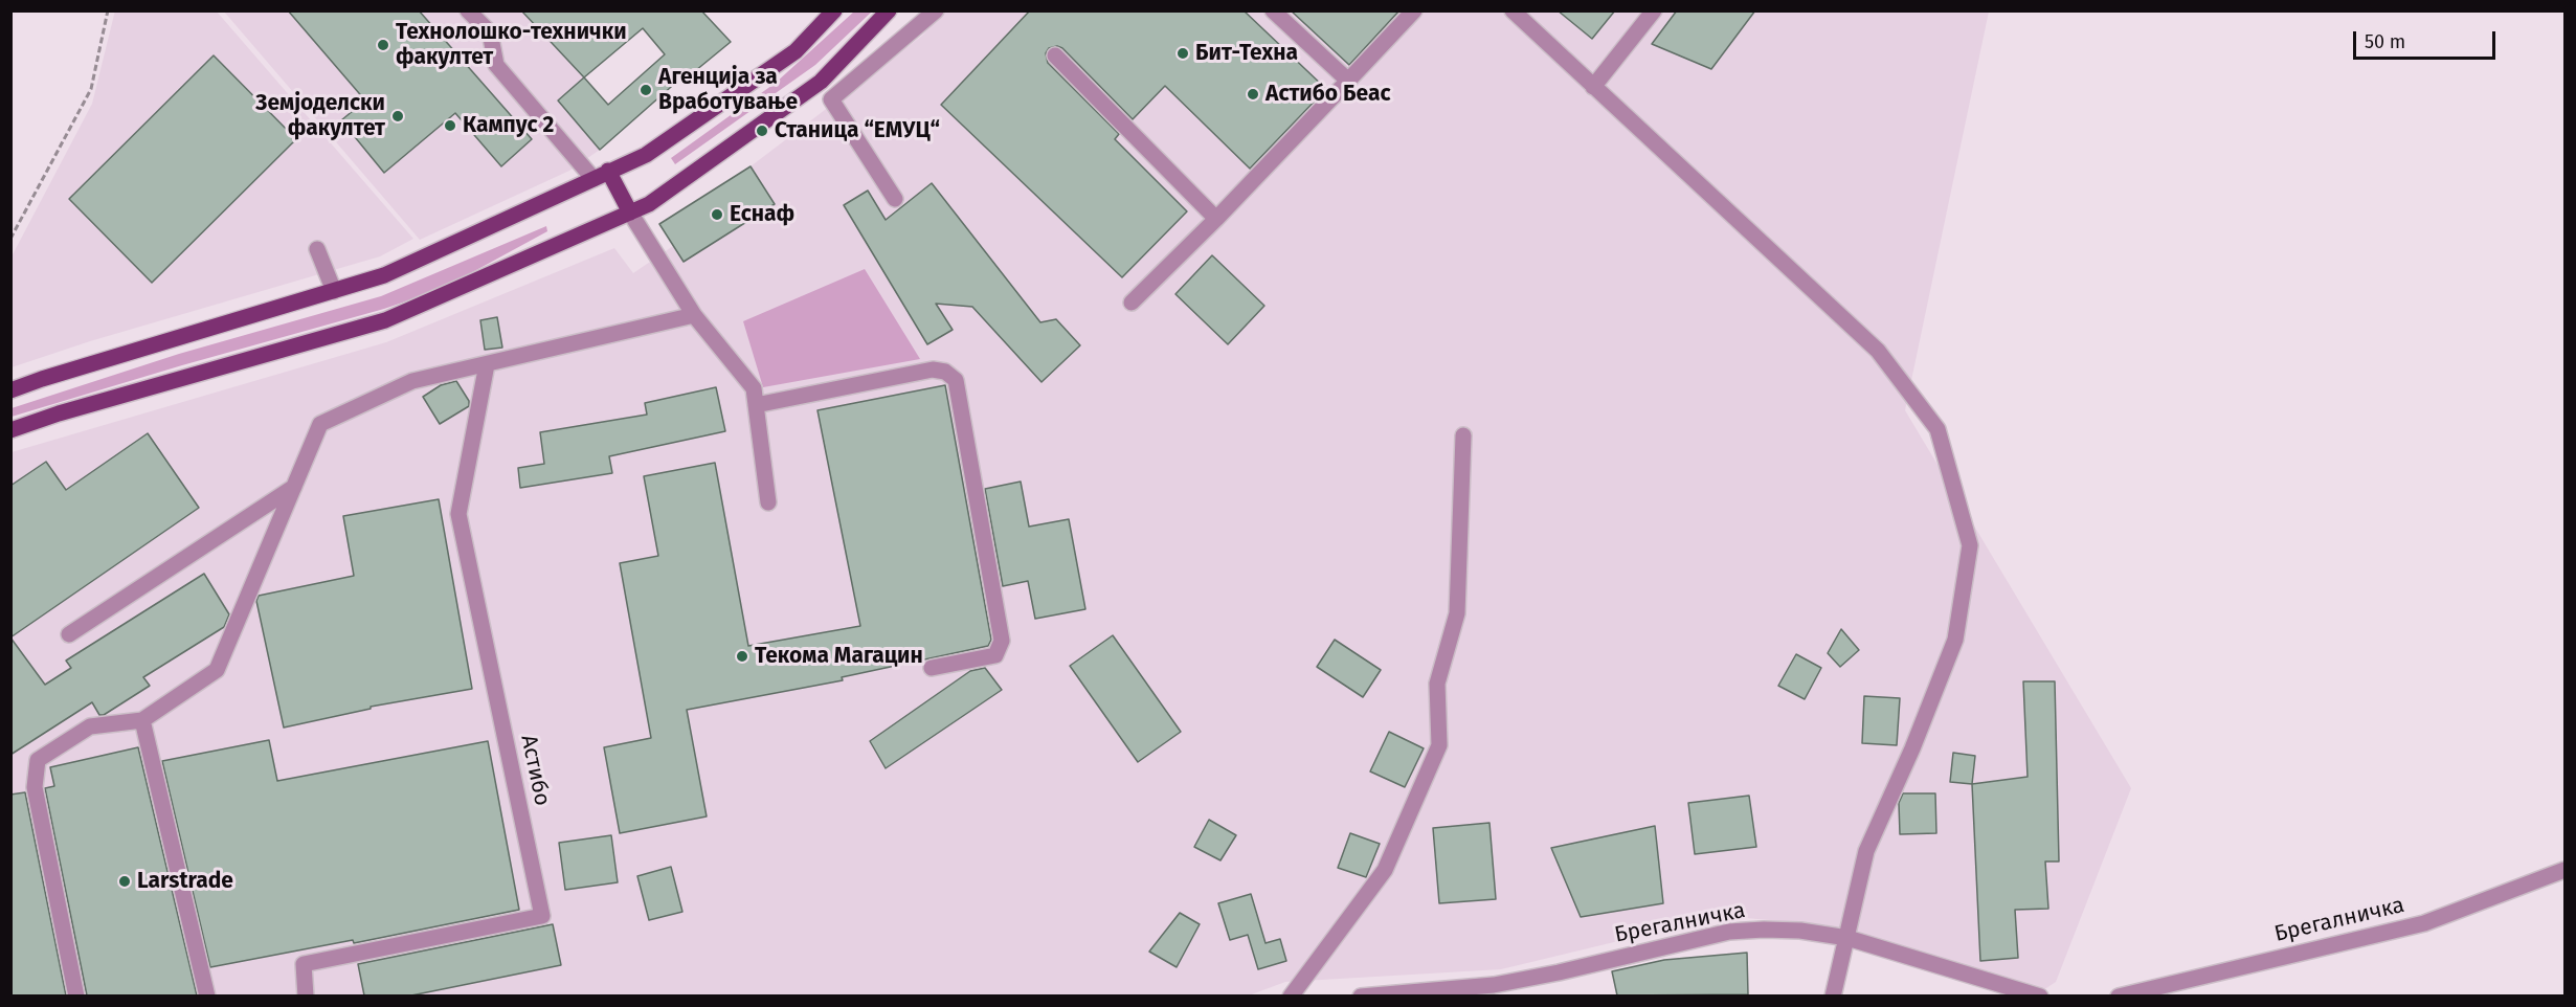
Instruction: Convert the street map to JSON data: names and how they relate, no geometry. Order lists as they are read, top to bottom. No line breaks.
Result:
{"streets":{"street":["Астибо","Брегалничка"]},"places":["Технолошко-технички факултет","Бит-Техна","Агенција за Вработување","Астибо Беас","Земјоделски факултет","Кампус 2","Станица “ЕМУЦ“","Еснаф","Текома Магацин","Larstrade"],"scale_bar":"50 m"}
